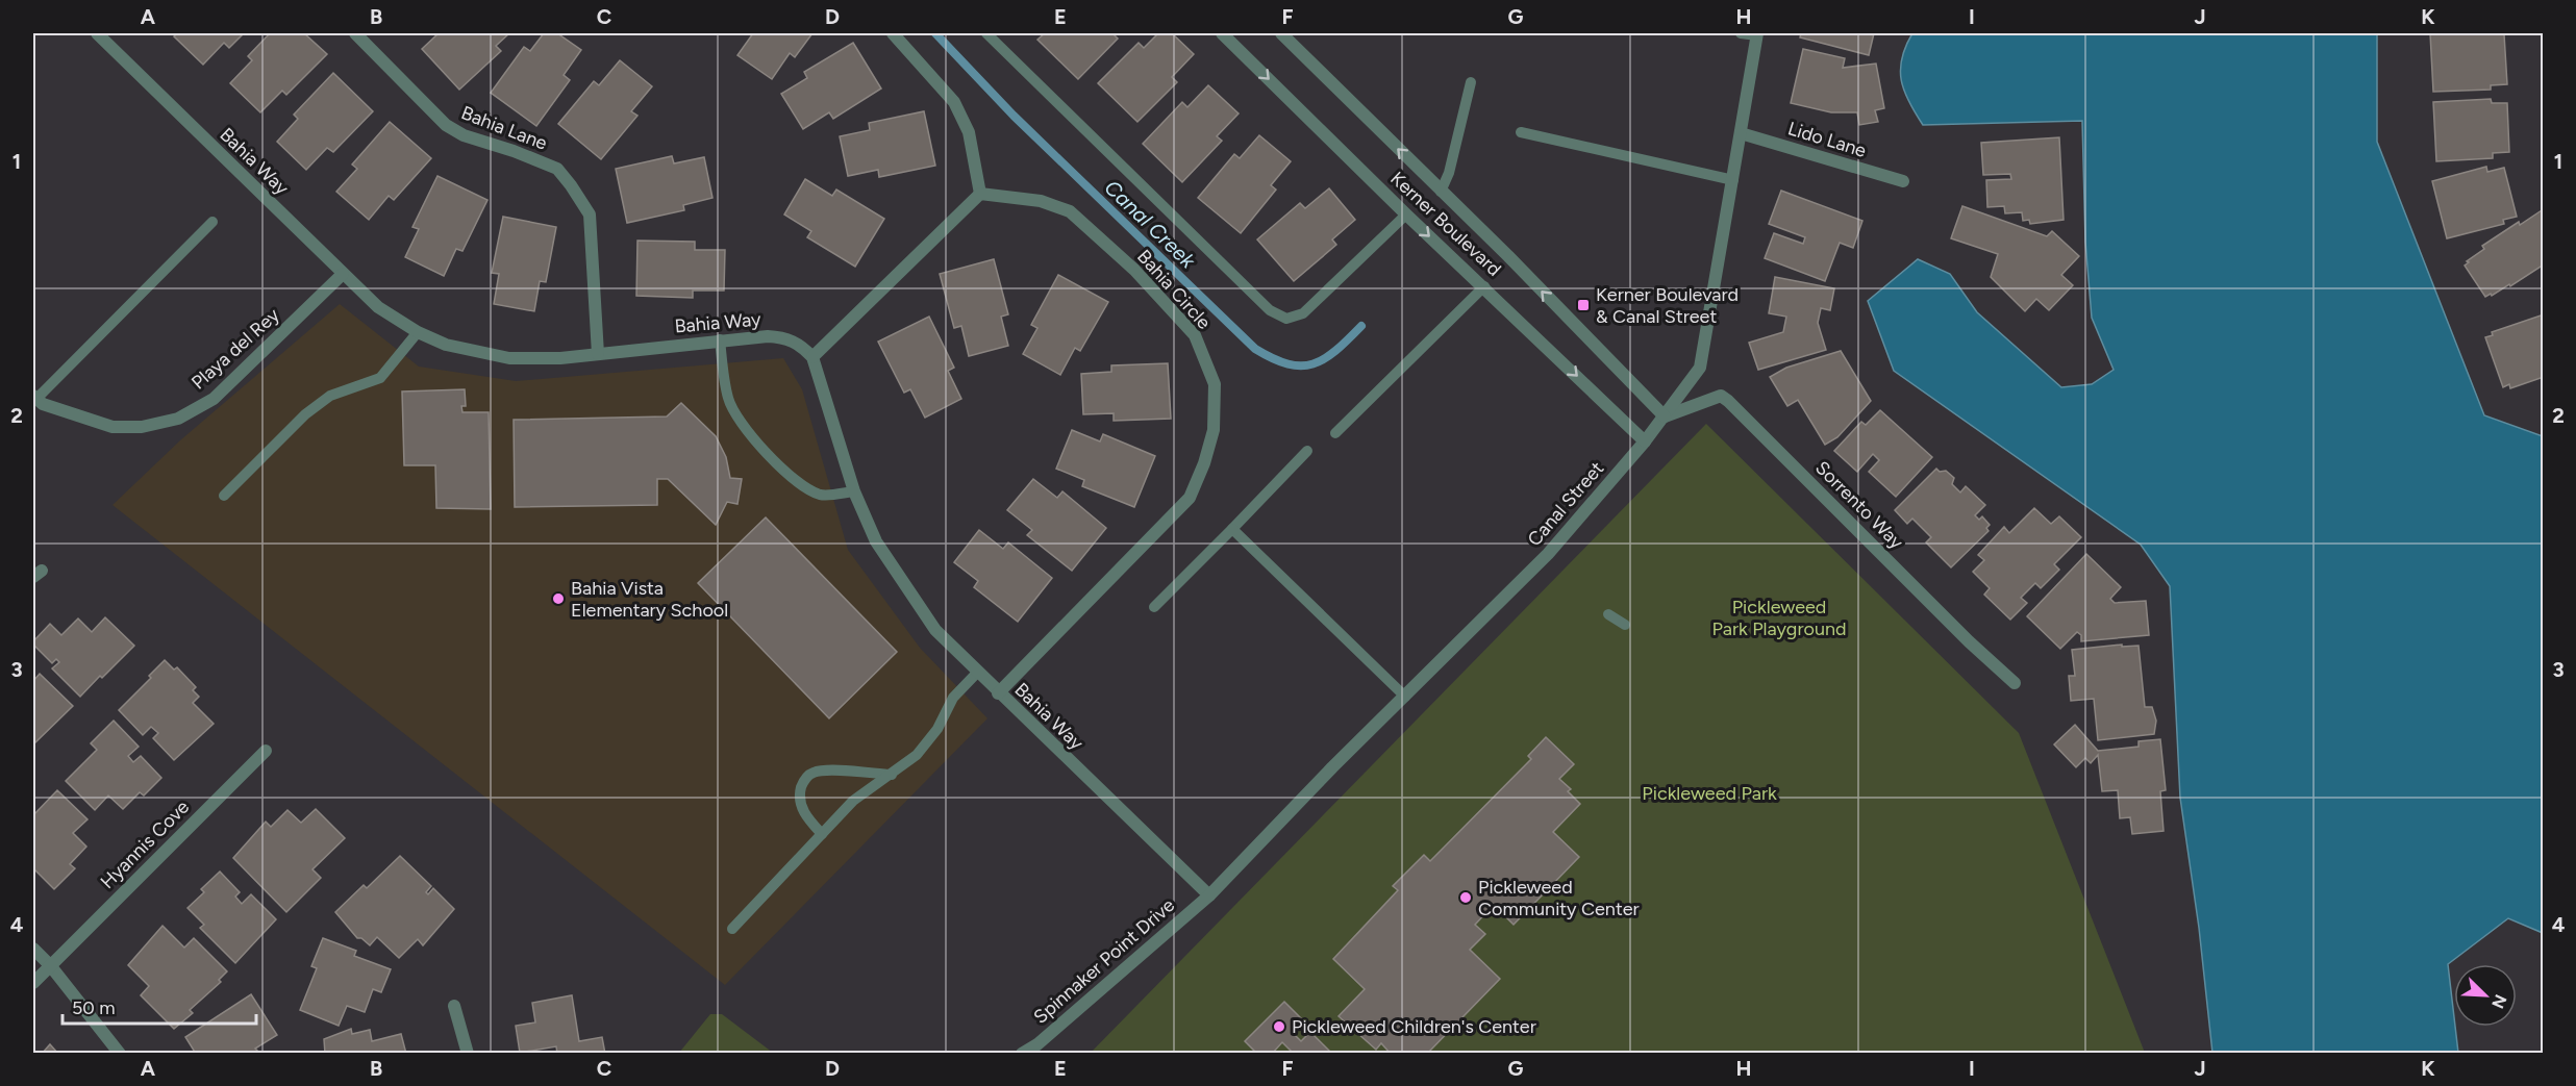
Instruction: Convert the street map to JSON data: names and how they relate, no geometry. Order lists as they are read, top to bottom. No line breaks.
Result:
{"streets":{"street":["Bahia Lane","Lido Lane","Bahia Way","Kerner Boulevard","Bahia Circle","Playa del Rey","Canal Street","Sorrento Way","Hyannis Cove","Spinnaker Point Drive"]},"crossings":[["Bahia Lane","Bahia Way"],["Lido Lane","Canal Street"],["Bahia Way","Bahia Circle"],["Bahia Way","Playa del Rey"],["Bahia Way","Canal Street"],["Bahia Way","Spinnaker Point Drive"],["Kerner Boulevard","Canal Street"],["Kerner Boulevard","Sorrento Way"],["Canal Street","Sorrento Way"],["Canal Street","Spinnaker Point Drive"]],"water":["Canal Creek"],"parks":["Pickleweed Park Playground","Pickleweed Park"],"places":{"transit":["Kerner Boulevard & Canal Street"],"other":["Bahia Vista Elementary School","Pickleweed Community Center","Pickleweed Children's Center"]},"scale_bar":"50 m","north":"bottom right","grid":{"columns":["A","B","C","D","E","F","G","H","I","J","K"],"rows":["1","2","3","4"]}}
